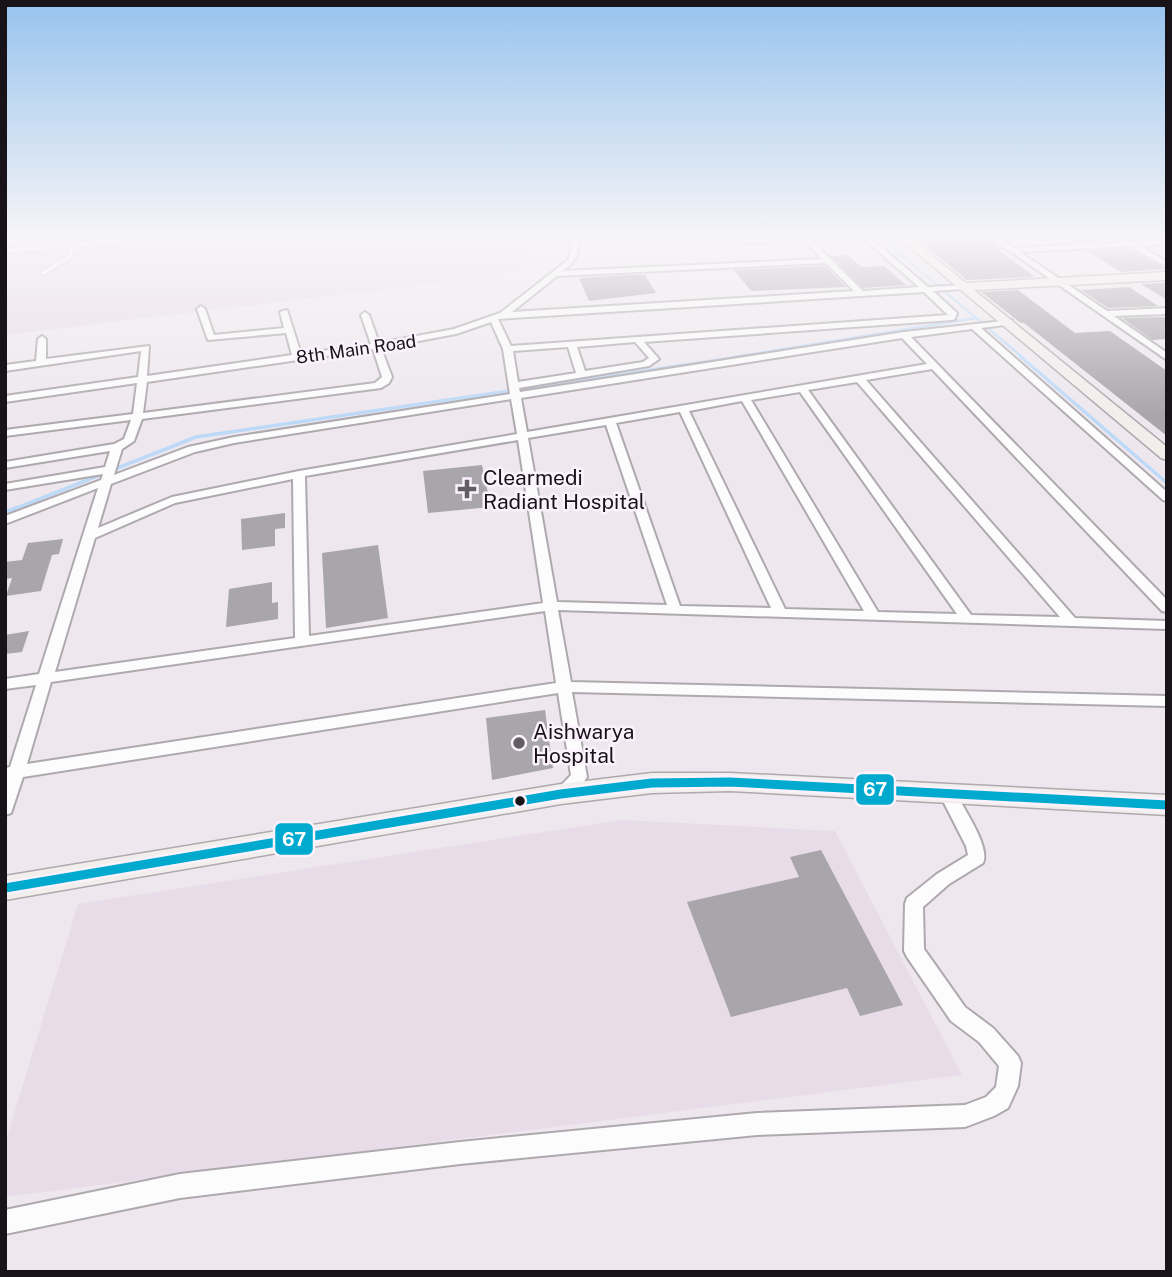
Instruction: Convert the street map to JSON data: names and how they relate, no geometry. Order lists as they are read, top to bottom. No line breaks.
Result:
{"streets":{"street":["8th Main Road"]},"places":{"health":["Clearmedi Radiant Hospital"],"other":["Aishwarya Hospital"]},"lines":["transit line 67"]}
